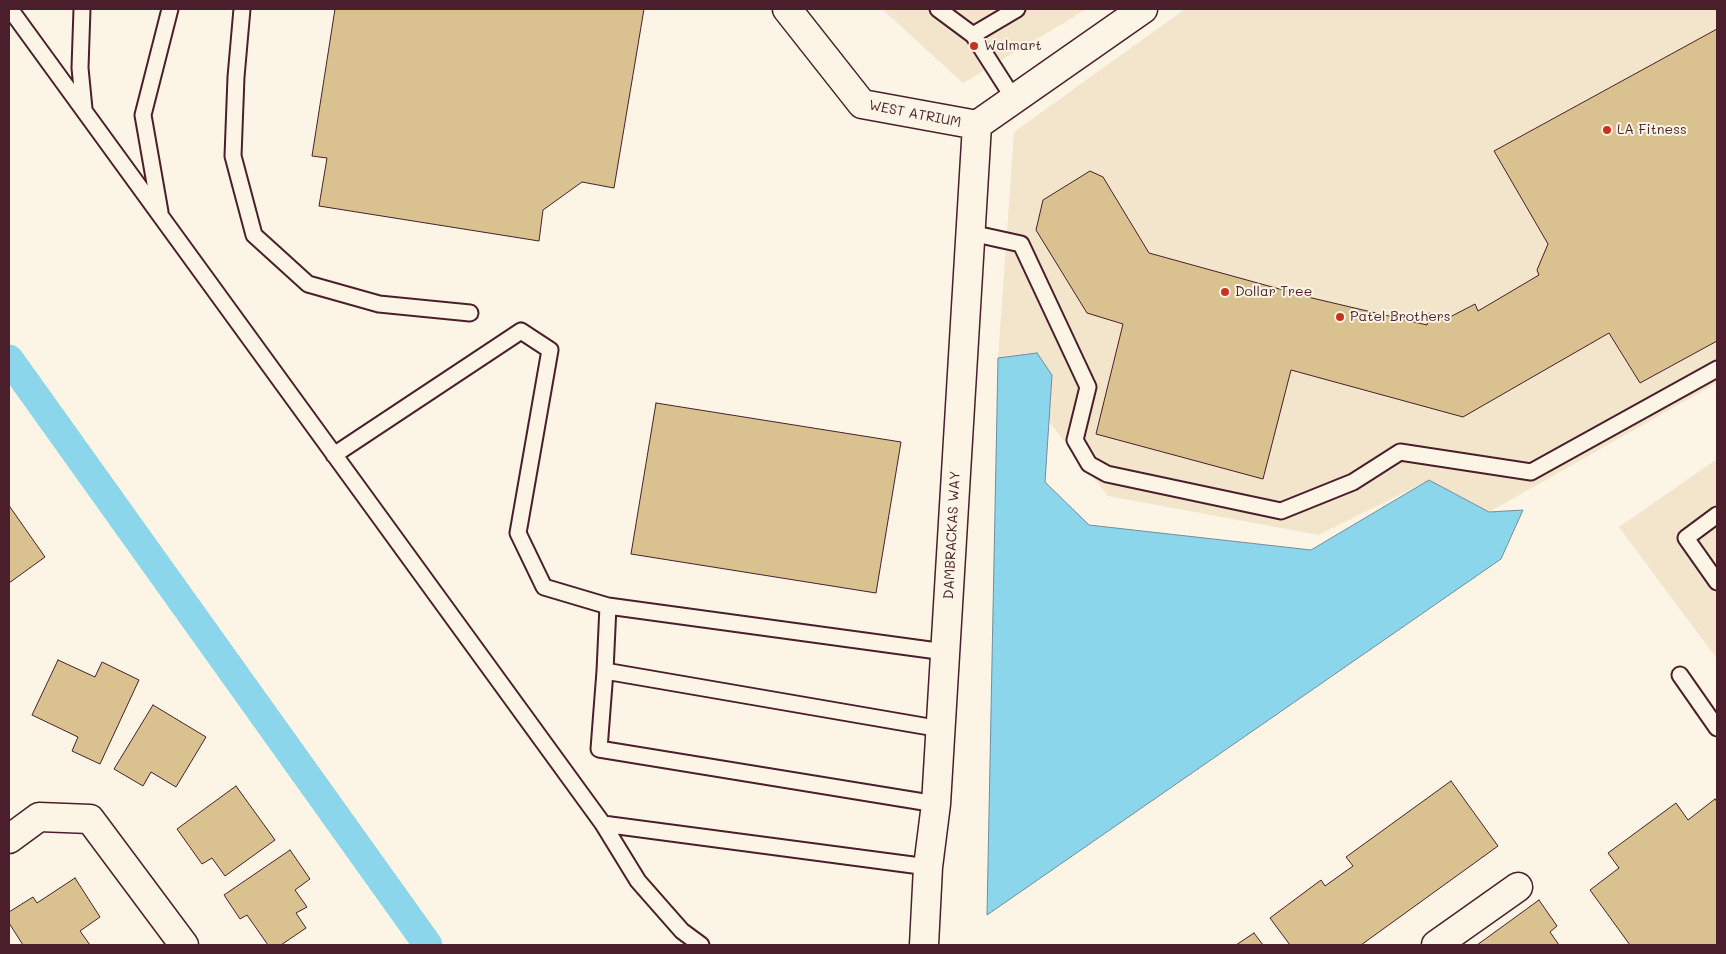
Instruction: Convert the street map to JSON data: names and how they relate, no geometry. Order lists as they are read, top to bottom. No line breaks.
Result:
{"streets":{"street":["WEST ATRIUM","DAMBRACKAS WAY"]},"crossings":[["WEST ATRIUM","DAMBRACKAS WAY"]],"places":["Walmart","LA Fitness","Dollar Tree","Patel Brothers"]}
